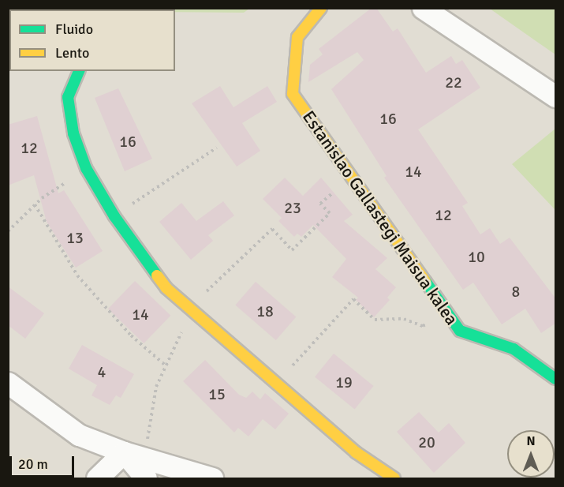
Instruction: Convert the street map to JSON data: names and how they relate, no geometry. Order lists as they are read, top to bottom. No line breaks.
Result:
{"streets":{"street":["Estanislao Gallastegi Maisua kalea"]},"house_numbers":["22","16","16","12","14","23","12","13","10","8","18","14","4","19","15","20"],"legend":["Fluido","Lento"],"scale_bar":"20 m","north":"top"}
